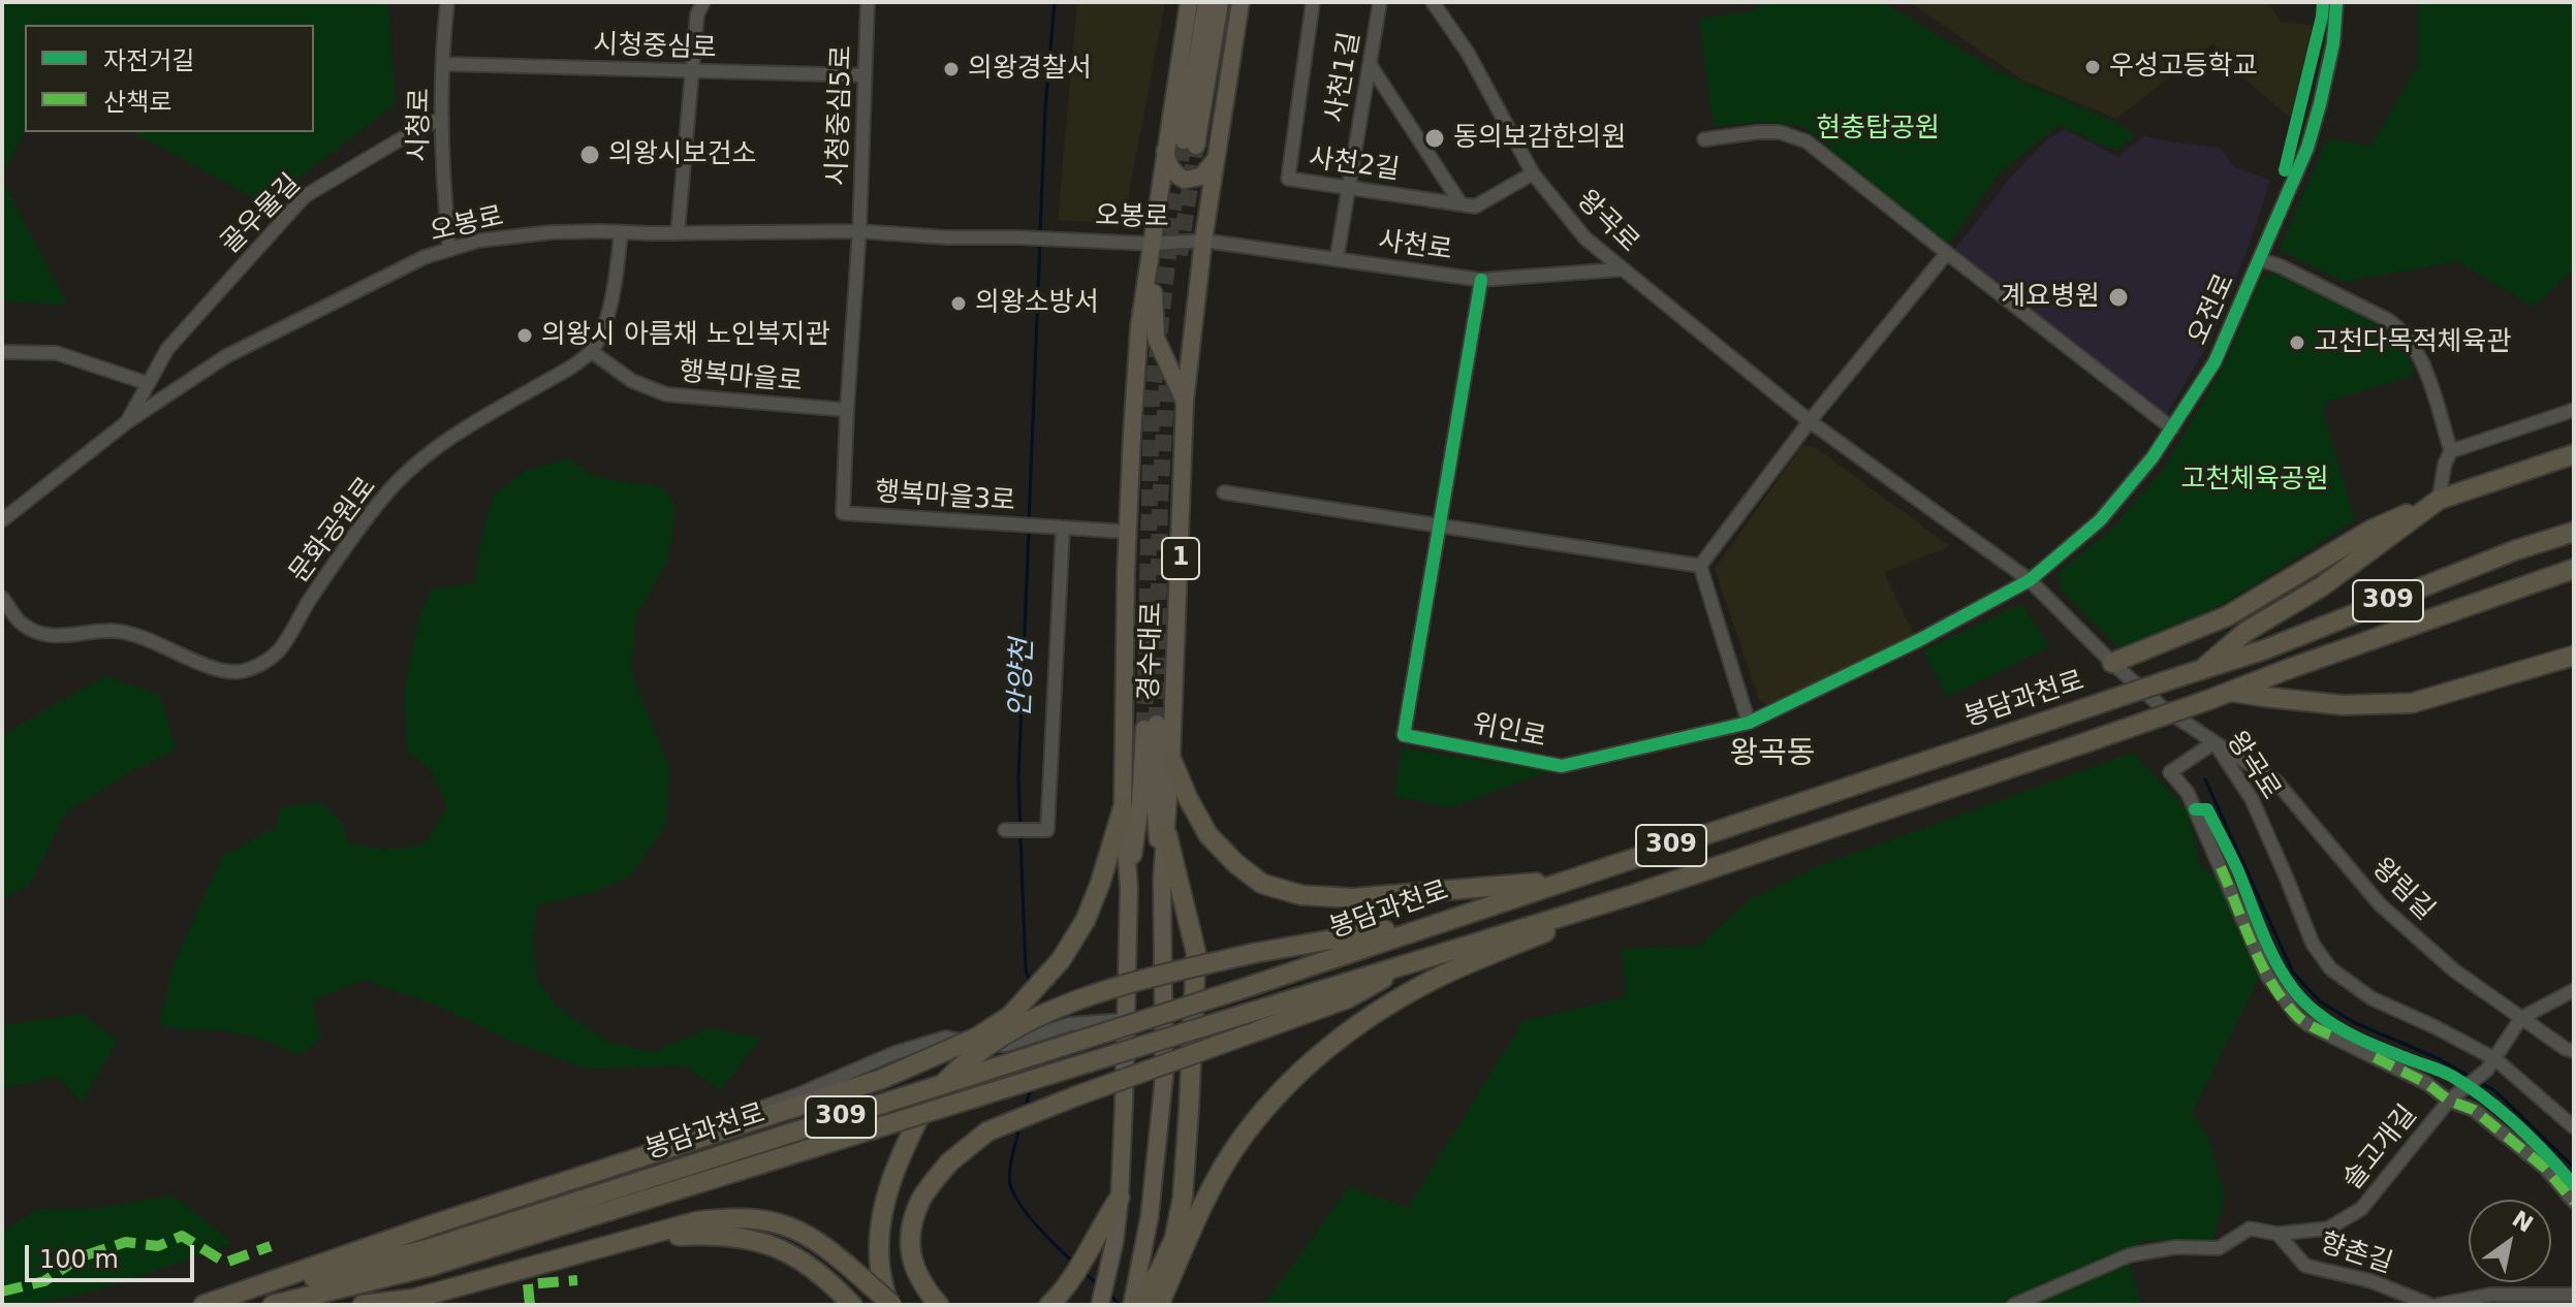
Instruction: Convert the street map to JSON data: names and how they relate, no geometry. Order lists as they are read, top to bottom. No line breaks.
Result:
{"streets":{"highway":["309","봉담과천로"],"main road":["1","경수대로"],"street":["시청중심로","사천1길","시청중심5로","시청로","사천2길","골우물길","오봉로","왕곡로","사천로","오전로","행복마을로","행복마을3로","문화공원로","위인로","왕림길","솔고개길","향촌길"]},"crossings":[["시청중심로","시청중심5로"],["시청중심로","시청로"],["사천1길","사천2길"],["사천1길","사천로"],["시청중심5로","오봉로"],["시청중심5로","행복마을3로"],["시청로","골우물길"],["시청로","오봉로"],["사천2길","왕곡로"],["골우물길","오봉로"],["오봉로","사천로"],["오봉로","행복마을3로"],["오봉로","경수대로"],["왕곡로","사천로"],["왕곡로","오전로"],["왕곡로","위인로"],["왕곡로","왕림길"],["왕곡로","솔고개길"],["사천로","경수대로"],["사천로","위인로"],["오전로","위인로"],["행복마을로","행복마을3로"],["행복마을로","문화공원로"],["행복마을3로","경수대로"],["1","경수대로"],["솔고개길","향촌길"]],"districts":["왕곡동"],"water":["안양천"],"parks":["현충탑공원","고천체육공원"],"places":["우성고등학교","의왕경찰서","동의보감한의원","의왕시보건소","계요병원","의왕소방서","의왕시 아름채 노인복지관","고천다목적체육관"],"legend":["자전거길","산책로"],"scale_bar":"100 m","north":"top right"}
